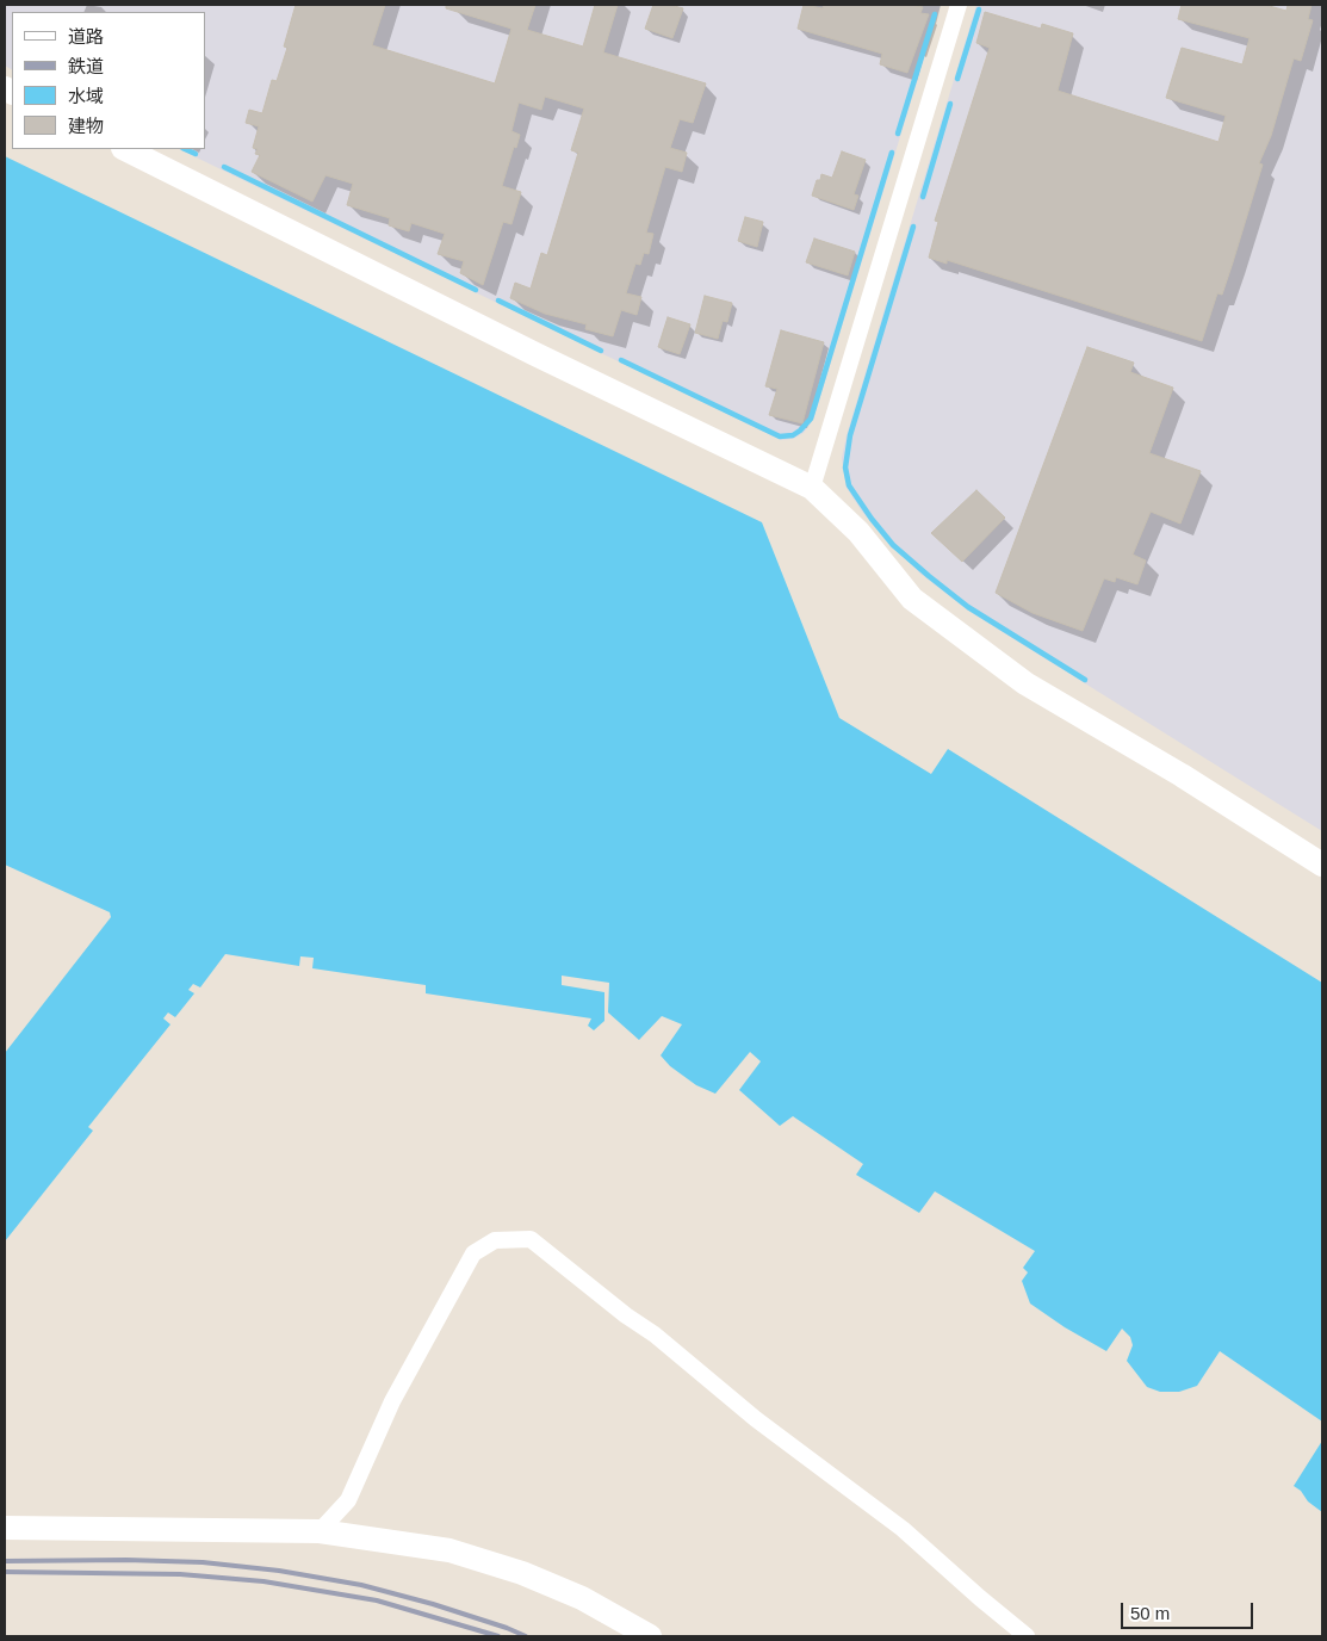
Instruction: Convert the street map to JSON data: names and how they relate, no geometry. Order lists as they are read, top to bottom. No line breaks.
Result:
{"legend":["道路","鉄道","水域","建物"],"scale_bar":"50 m"}
